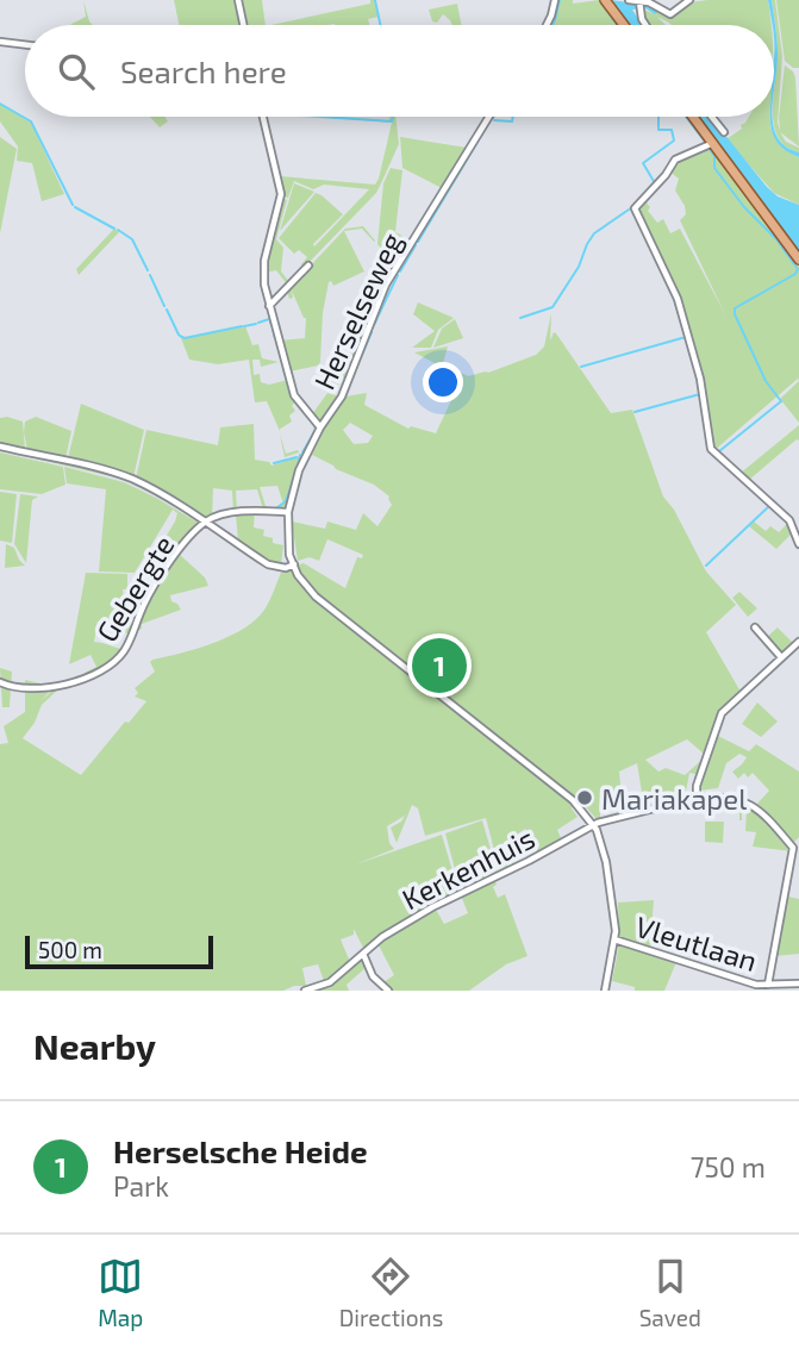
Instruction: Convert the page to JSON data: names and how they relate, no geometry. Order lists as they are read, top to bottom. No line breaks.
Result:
{"streets":{"street":["Herselseweg","Gebergte","Kerkenhuis","Vleutlaan"]},"crossings":[["Herselseweg","Kerkenhuis"],["Kerkenhuis","Vleutlaan"]],"places":["Mariakapel"],"scale_bar":"500 m","page":{"search":"Search here","pins":"1","scale":"500 m","heading":"Nearby","list":[{"mark":"1","name":"Herselsche Heide","note":"Park","value":"750 m"}],"nav":["Map","Directions","Saved"]}}
